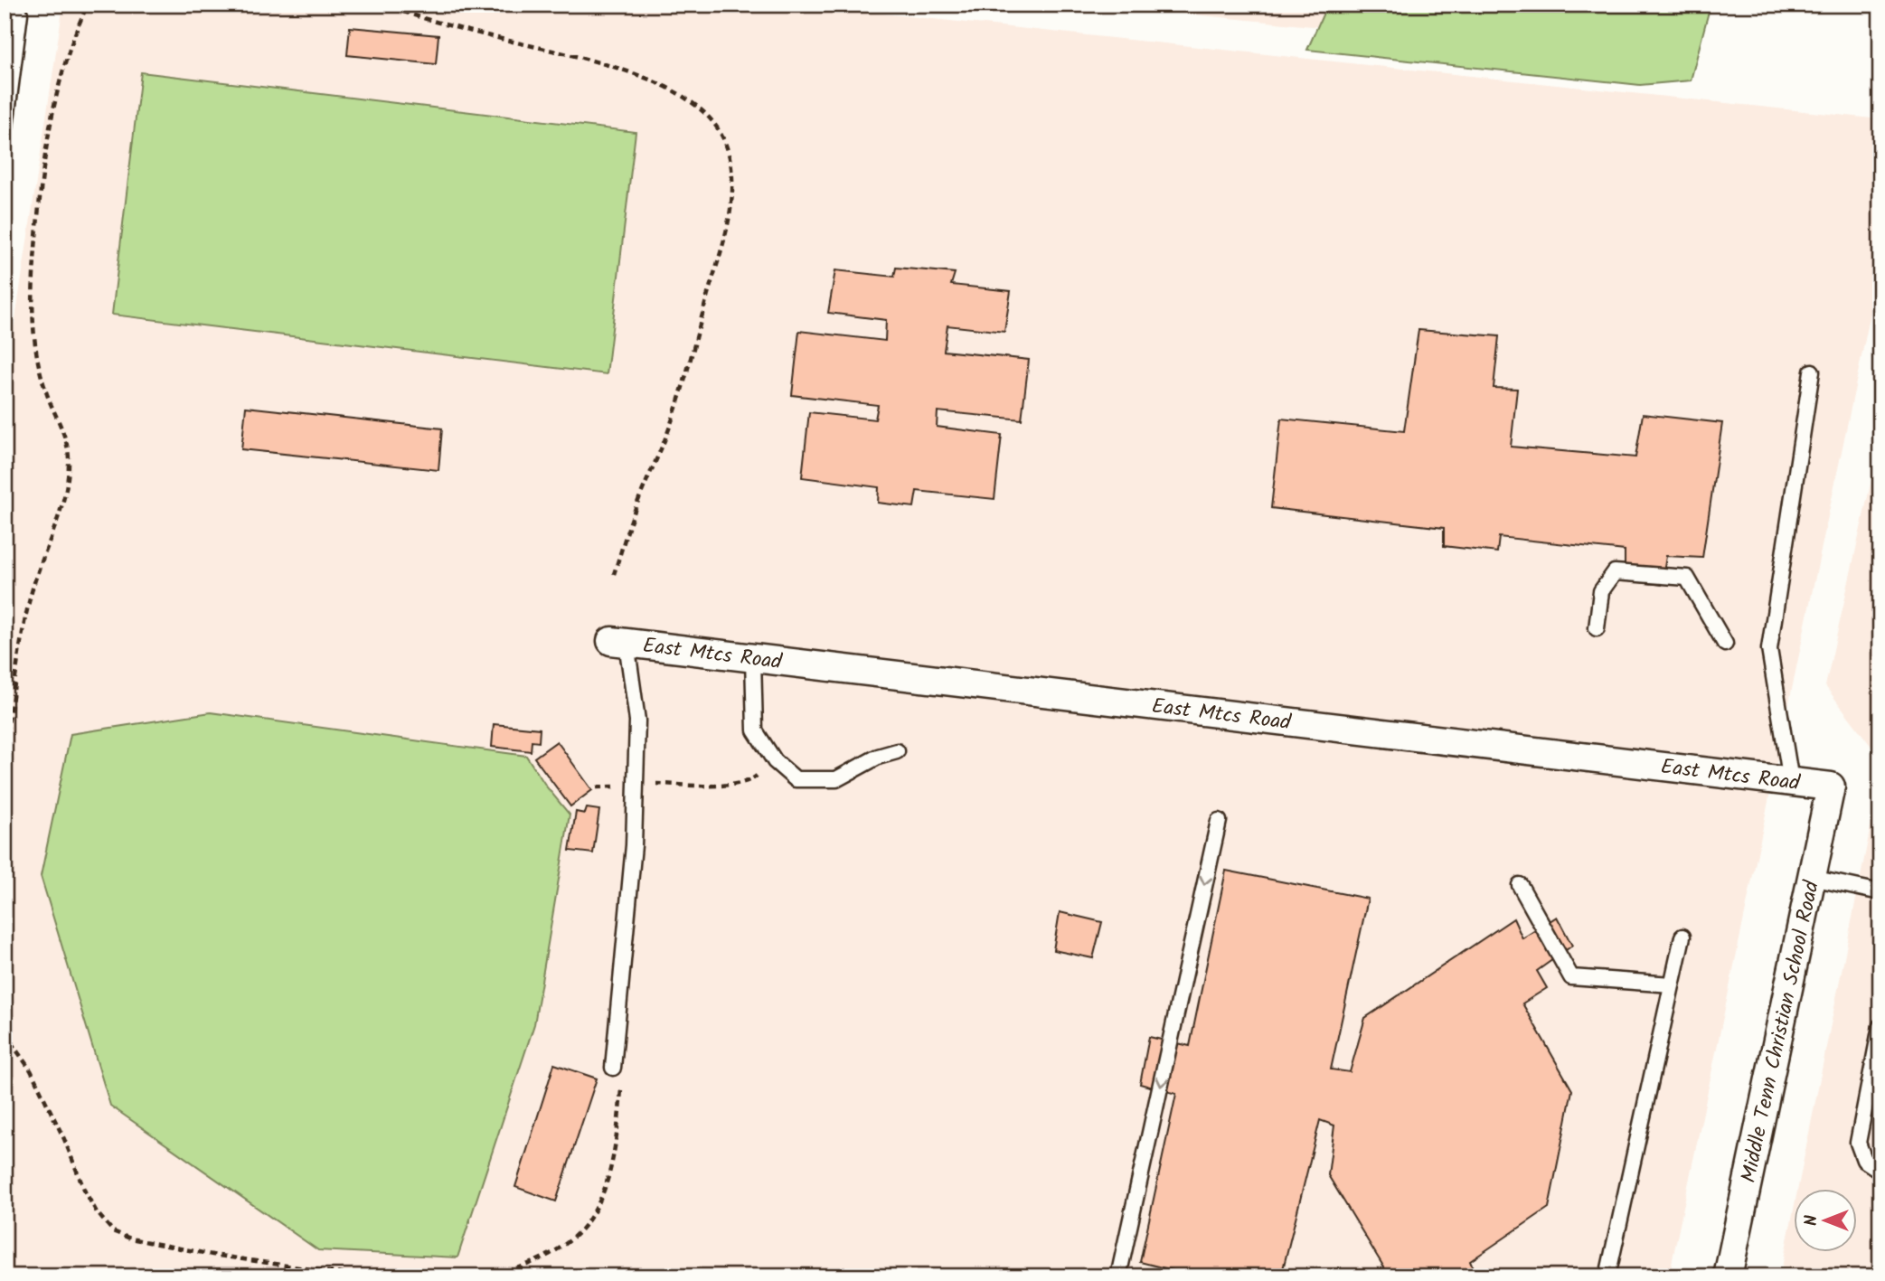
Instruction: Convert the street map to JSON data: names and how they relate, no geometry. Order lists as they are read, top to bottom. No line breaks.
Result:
{"streets":{"street":["East Mtcs Road","Middle Tenn Christian School Road"]},"crossings":[["East Mtcs Road","Middle Tenn Christian School Road"]],"north":"left"}
